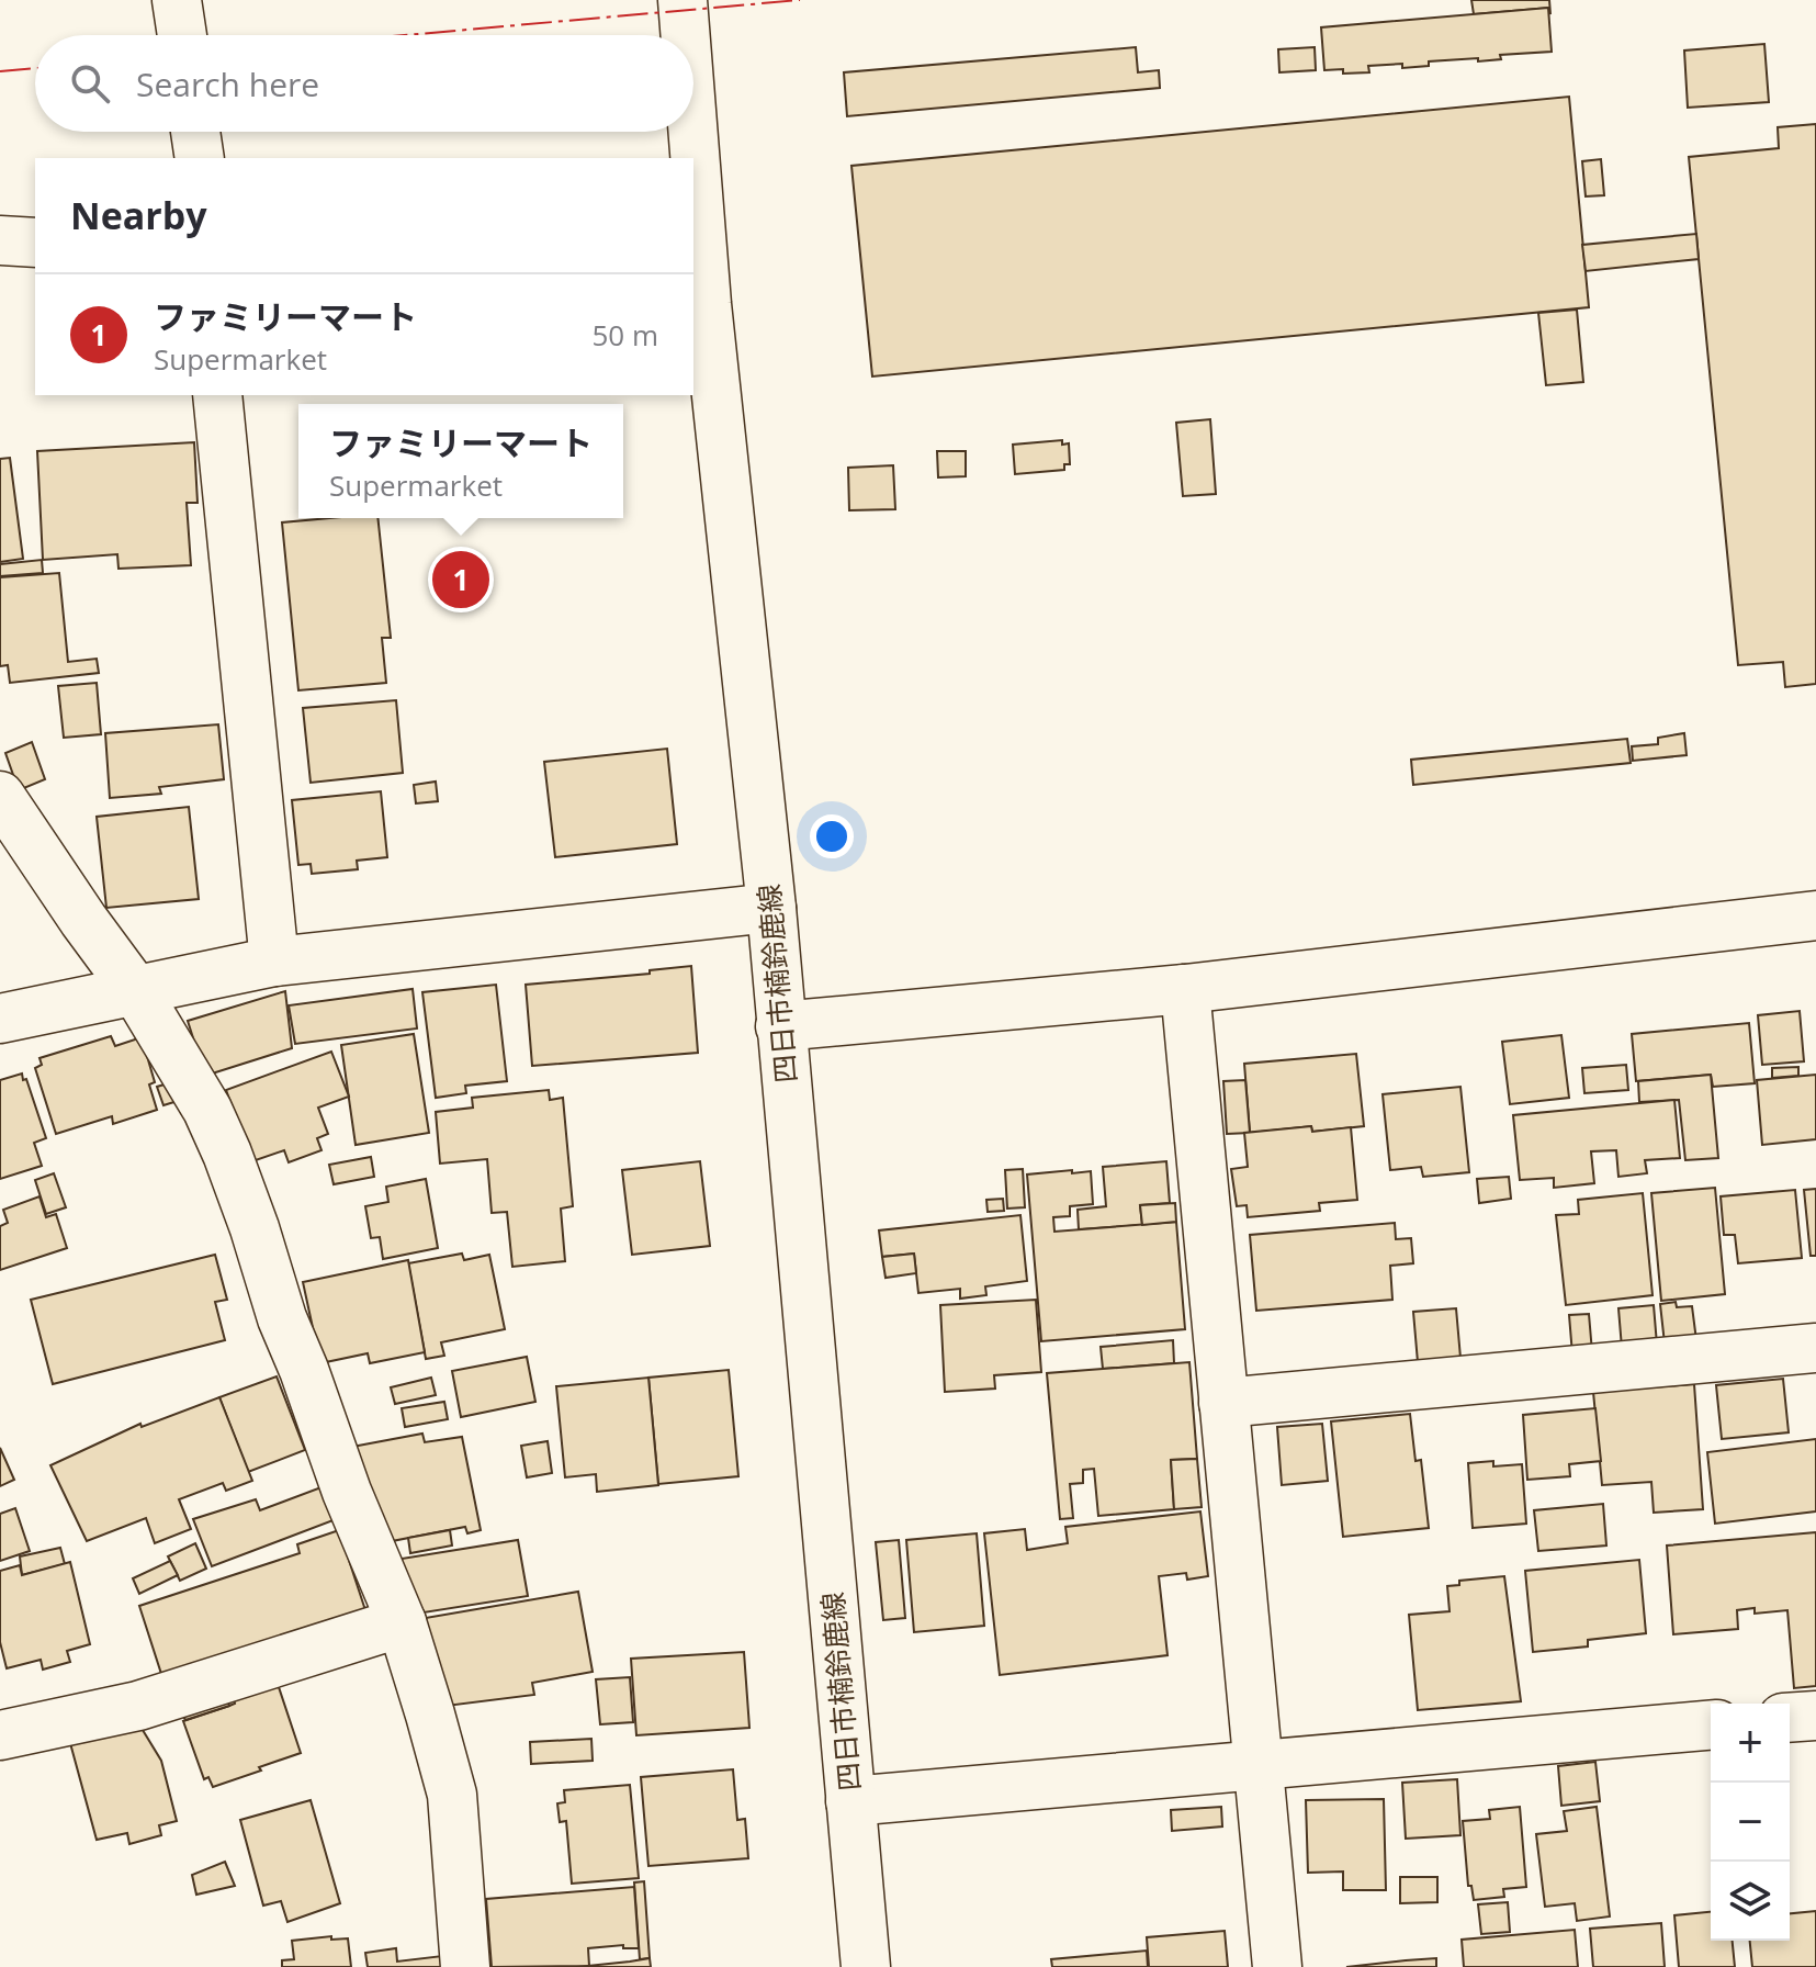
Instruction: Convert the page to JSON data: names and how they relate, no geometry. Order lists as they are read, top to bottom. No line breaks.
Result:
{"streets":{"street":["四日市楠鈴鹿線"]},"page":{"search":"Search here","heading":"Nearby","list":[{"mark":"1","name":"ファミリーマート","note":"Supermarket","value":"50 m"}],"popup":["ファミリーマート","Supermarket"],"pins":"1","map_buttons":["+","−"]}}
